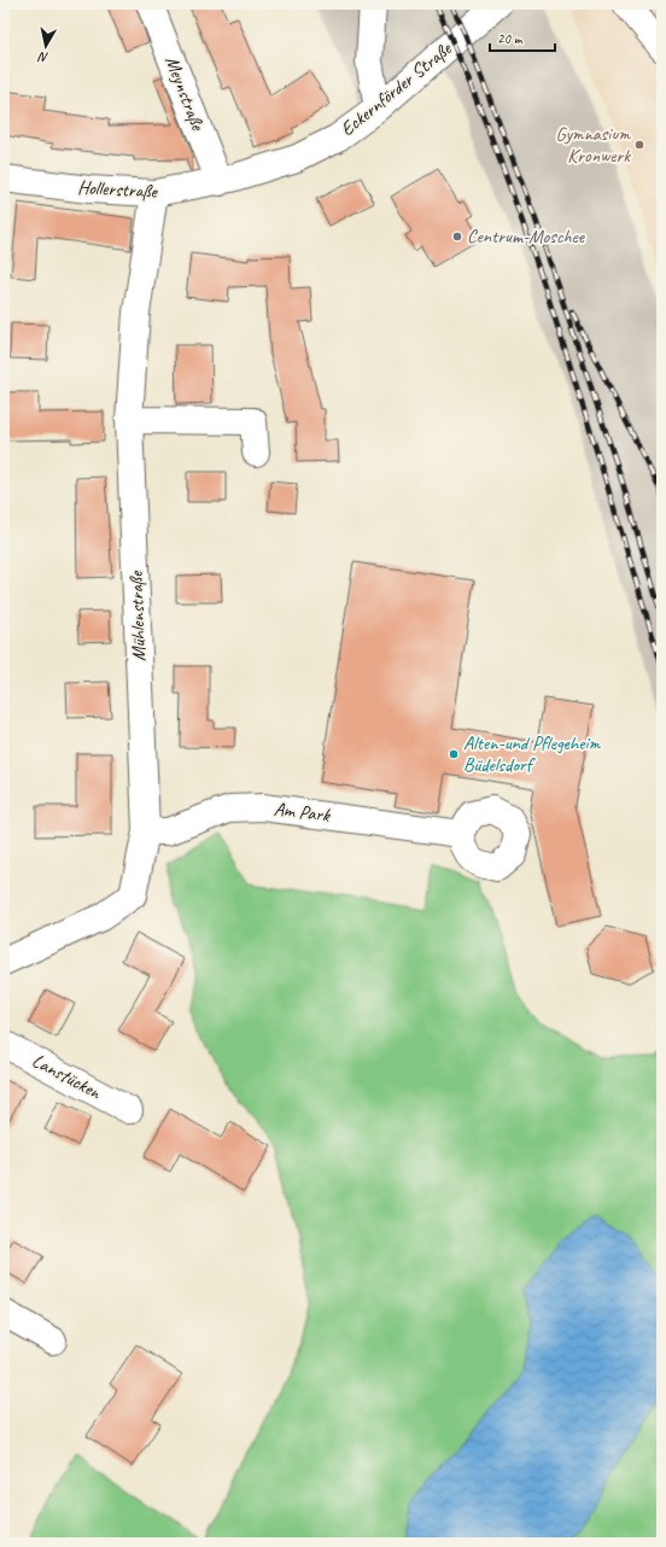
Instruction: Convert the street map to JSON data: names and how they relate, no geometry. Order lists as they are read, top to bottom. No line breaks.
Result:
{"streets":{"street":["Eckernförder Straße","Meynstraße","Hollerstraße","Mühlenstraße","Am Park","Lanstücken"]},"crossings":[["Eckernförder Straße","Meynstraße"],["Eckernförder Straße","Hollerstraße"],["Meynstraße","Hollerstraße"],["Hollerstraße","Mühlenstraße"],["Mühlenstraße","Am Park"]],"places":["Gymnasium Kronwerk","Centrum-Moschee","Alten-und Pflegeheim Büdelsdorf"],"scale_bar":"20 m","north":"bottom"}
